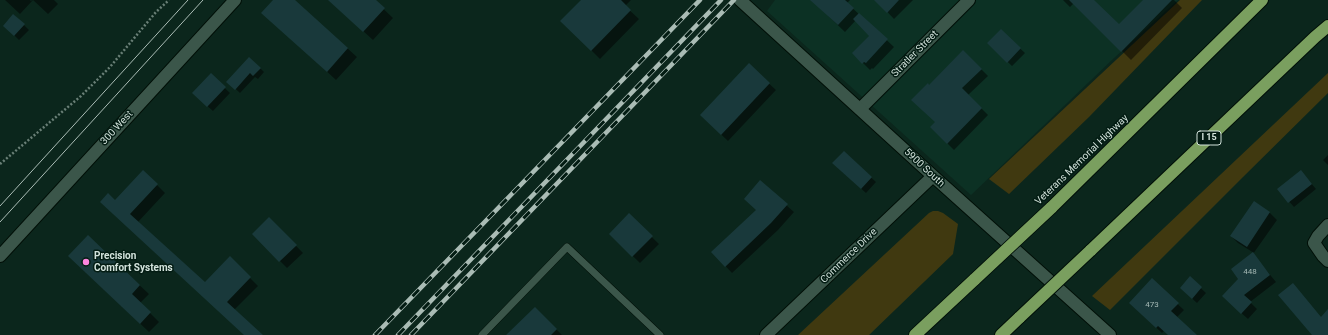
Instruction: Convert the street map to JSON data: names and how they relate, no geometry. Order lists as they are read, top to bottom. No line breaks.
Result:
{"streets":{"highway":["I 15","Veterans Memorial Highway"],"street":["Stratler Street","300 West","5900 South","Commerce Drive"]},"crossings":[["Stratler Street","5900 South"],["5900 South","Commerce Drive"]],"places":["Precision Comfort Systems"],"house_numbers":["448","473"]}
